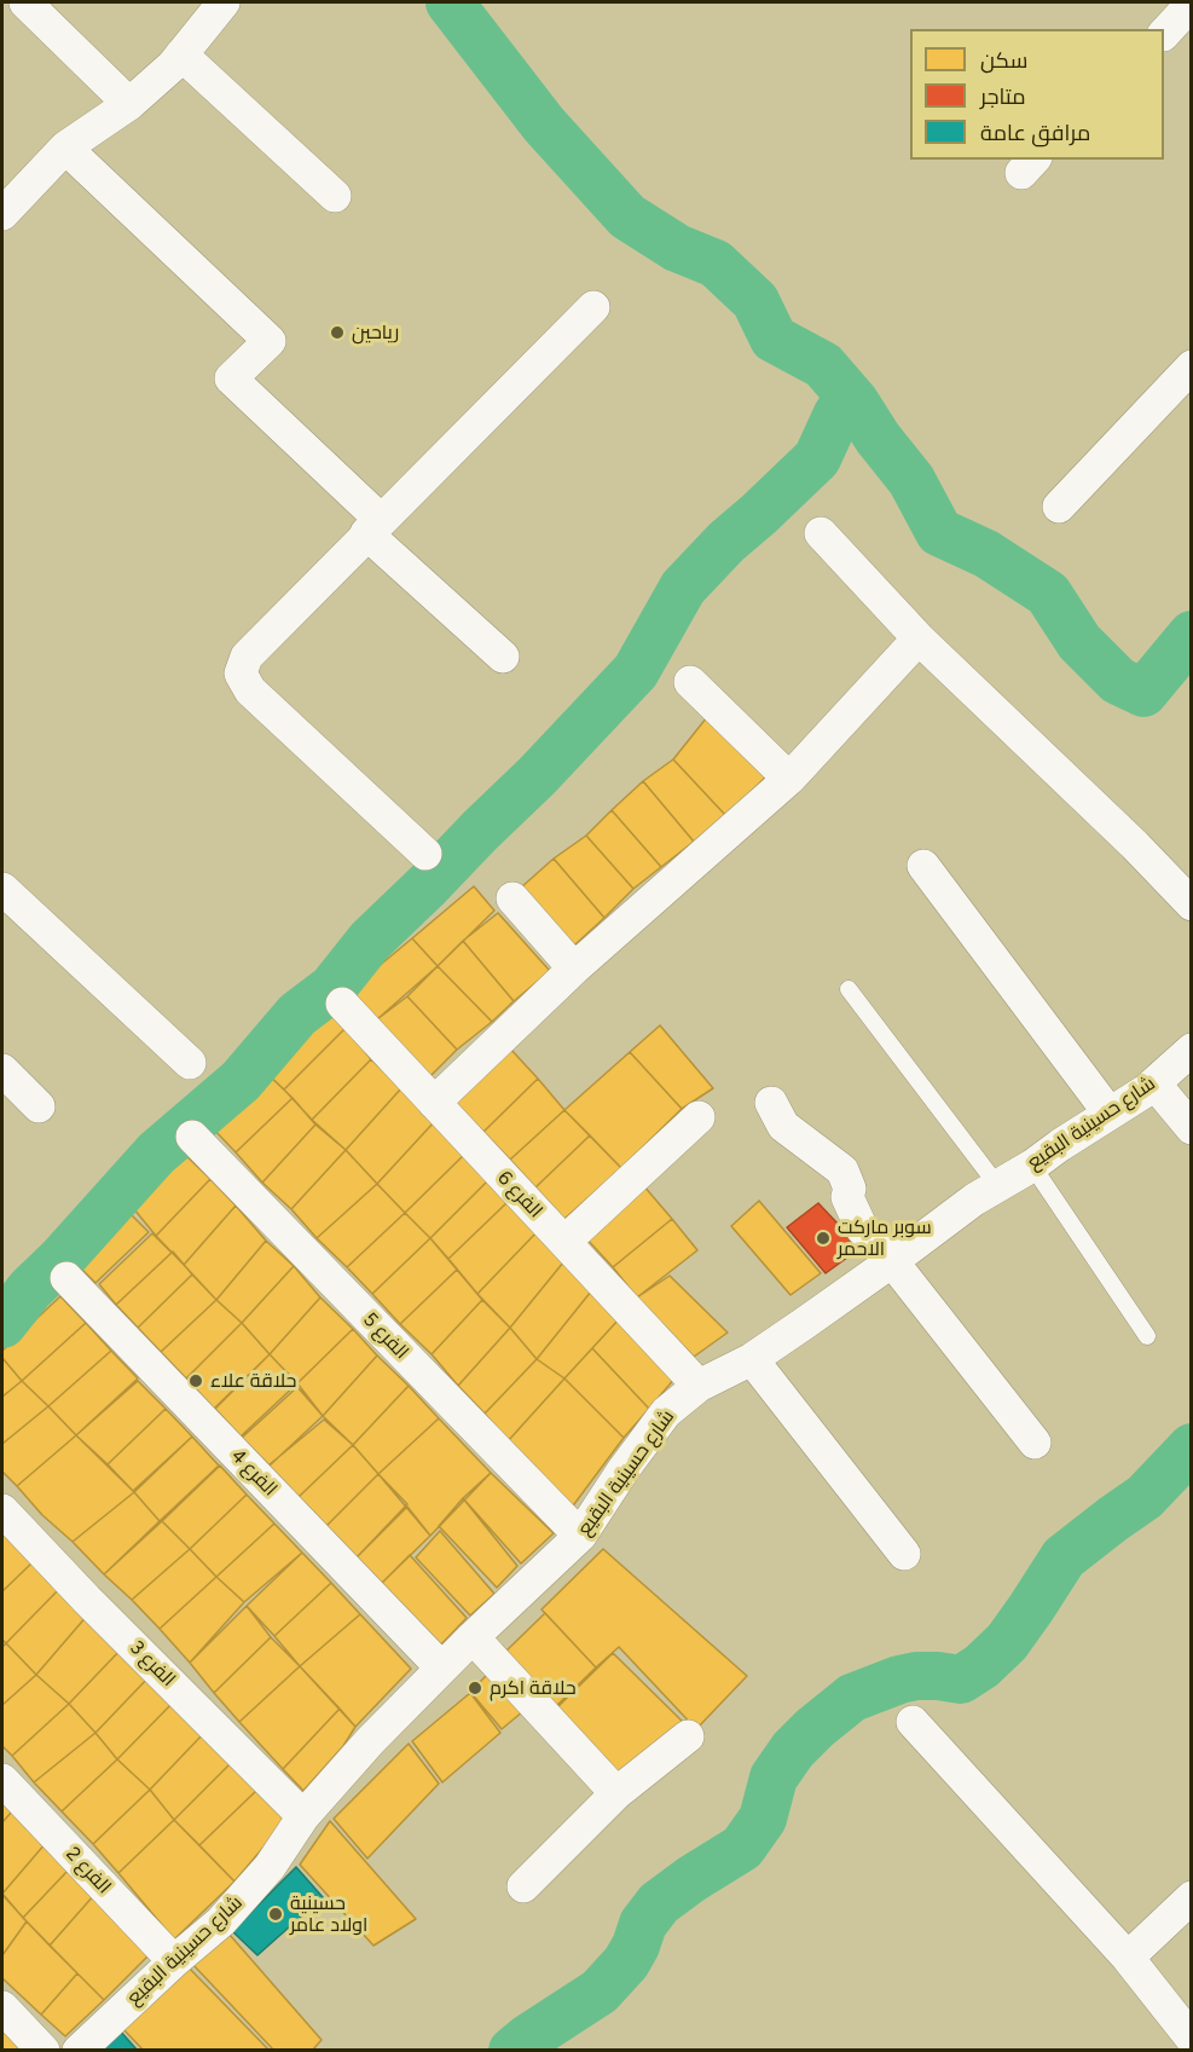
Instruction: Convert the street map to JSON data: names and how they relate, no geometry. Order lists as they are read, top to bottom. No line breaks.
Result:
{"streets":{"street":["شارع حسينية البقيع","الفرع 6","الفرع 5","الفرع 4","الفرع 3","الفرع 2"]},"crossings":[["شارع حسينية البقيع","الفرع 6"],["شارع حسينية البقيع","الفرع 5"],["شارع حسينية البقيع","الفرع 4"],["شارع حسينية البقيع","الفرع 3"],["شارع حسينية البقيع","الفرع 2"]],"places":["رياحين","سوبر ماركت الاحمر","حلاقة علاء","حلاقة اكرم","حسينية اولاد عامر"],"legend":["سكن","متاجر","مرافق عامة"]}
